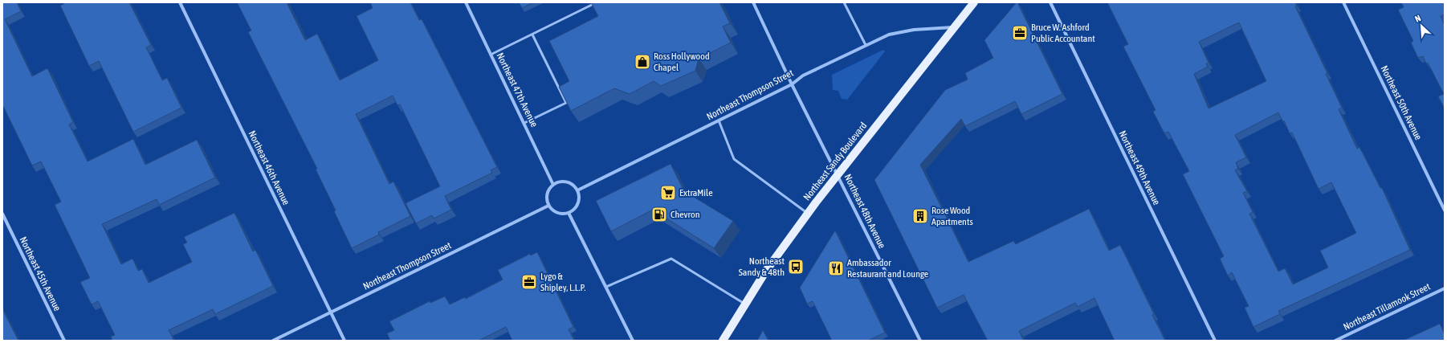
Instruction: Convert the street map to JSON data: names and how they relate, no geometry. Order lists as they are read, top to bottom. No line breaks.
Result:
{"streets":{"main road":["Northeast Sandy Boulevard"],"street":["Northeast 47th Avenue","Northeast Thompson Street","Northeast 50th Avenue","Northeast 46th Avenue","Northeast 49th Avenue","Northeast 48th Avenue","Northeast 45th Avenue","Northeast Tillamook Street"]},"crossings":[["Northeast 47th Avenue","Northeast Thompson Street"],["Northeast Thompson Street","Northeast Sandy Boulevard"],["Northeast Thompson Street","Northeast 46th Avenue"],["Northeast Thompson Street","Northeast 48th Avenue"],["Northeast Sandy Boulevard","Northeast 48th Avenue"]],"places":{"office":["Bruce W. Ashford Public Accountant","Lygo & Shipley, L.L.P."],"shop":["Ross Hollywood Chapel"],"supermarket":["ExtraMile"],"fuel station":["Chevron"],"building":["Rose Wood Apartments"],"bus stop":["Northeast Sandy & 48th"],"restaurant":["Ambassador Restaurant and Lounge"]},"north":"top left"}
